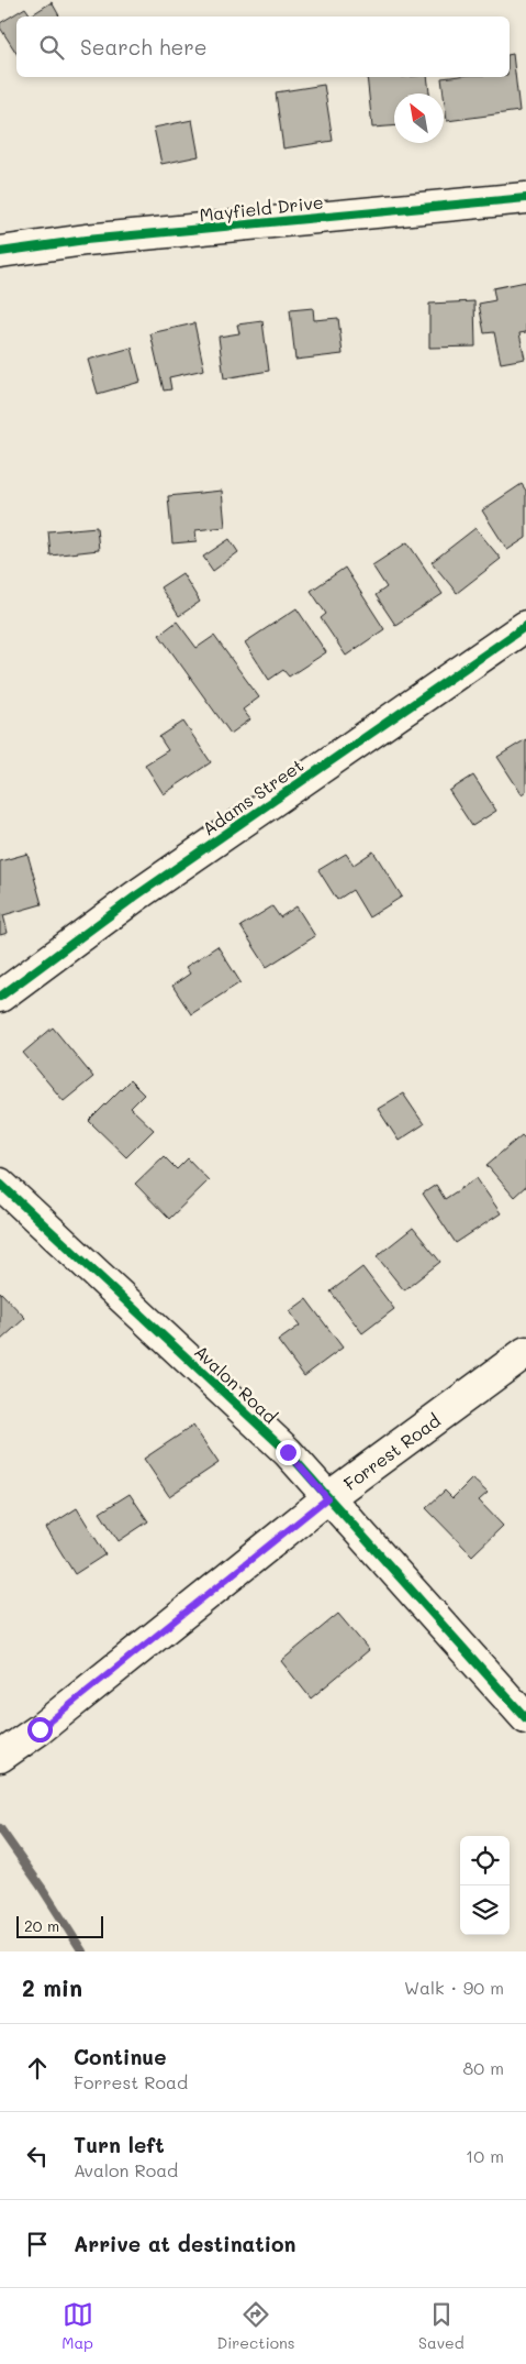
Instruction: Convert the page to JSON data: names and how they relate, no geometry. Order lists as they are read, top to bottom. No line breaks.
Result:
{"streets":{"street":["Mayfield Drive","Adams Street","Avalon Road","Forrest Road"]},"crossings":[["Avalon Road","Forrest Road"]],"scale_bar":"20 m","north":"top left","page":{"search":"Search here","scale":"20 m","heading":["2 min","Walk · 90 m"],"list":[["Continue","Forrest Road","80 m"],["Turn left","Avalon Road","10 m"],"Arrive at destination"],"nav":["Map","Directions","Saved"]}}
